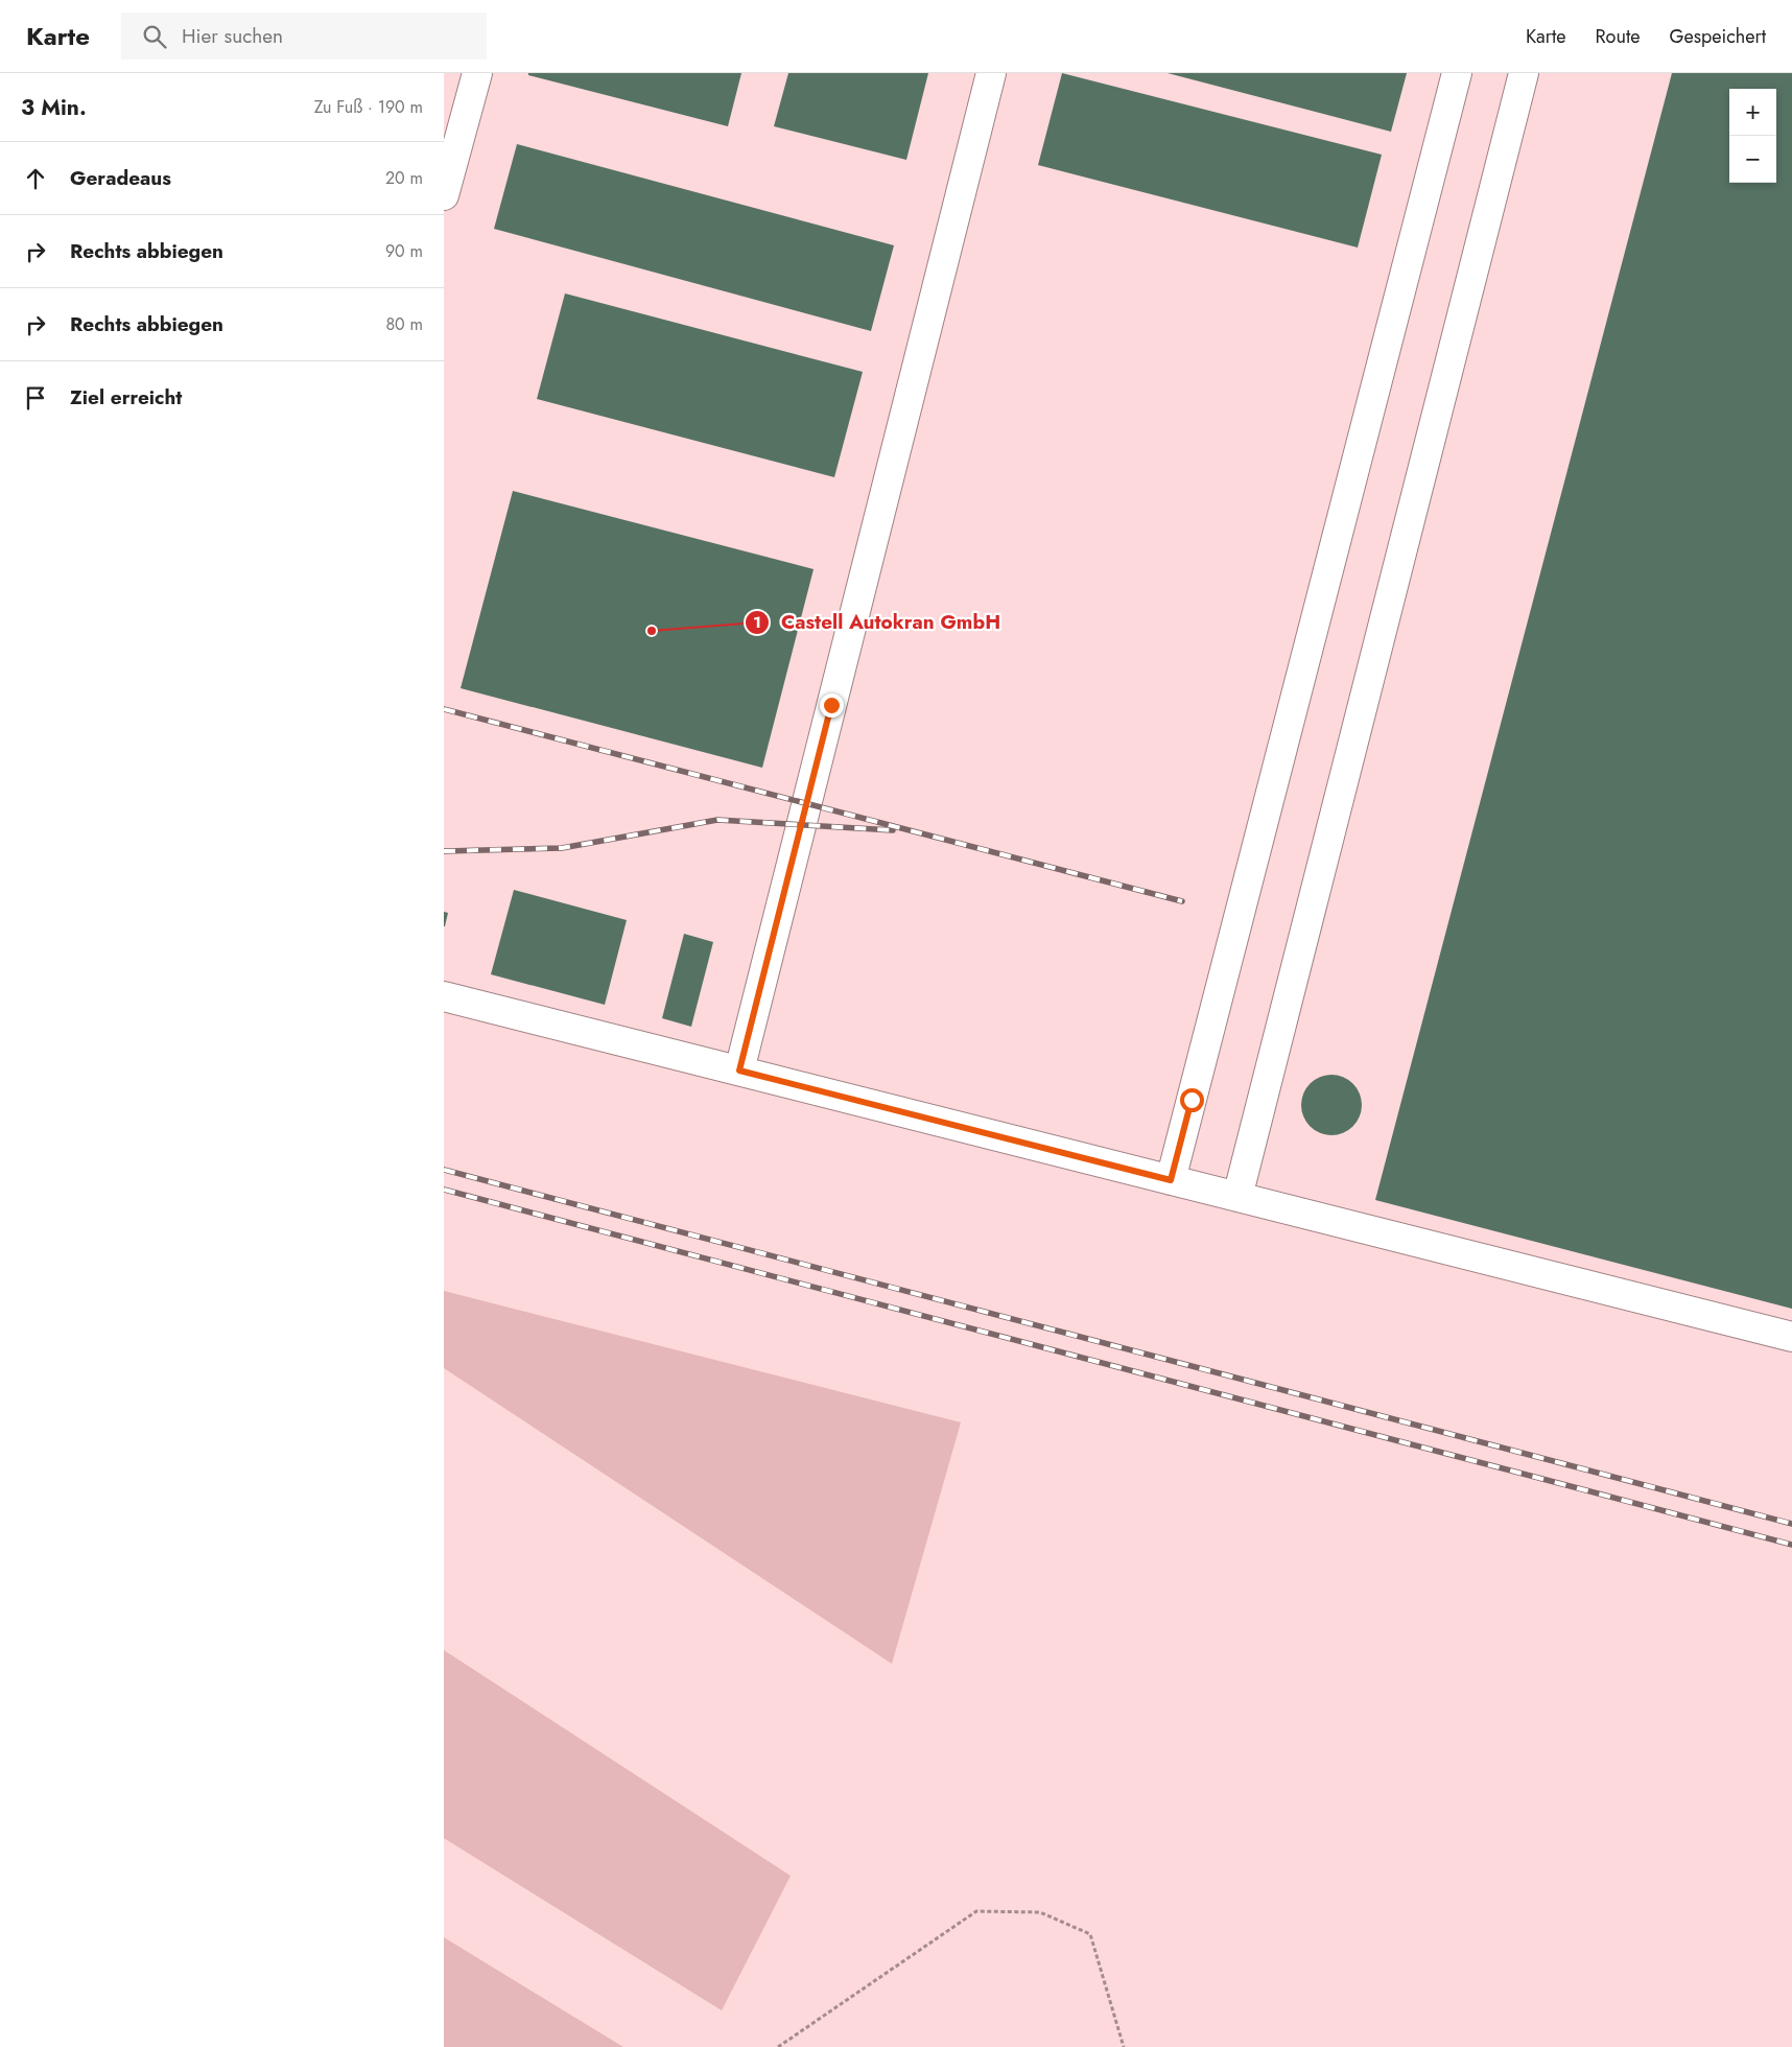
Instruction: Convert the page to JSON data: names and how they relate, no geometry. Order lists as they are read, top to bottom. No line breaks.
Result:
{"places":["Castell Autokran GmbH"],"page":{"header":"Karte","search":"Hier suchen","nav":["Karte","Route","Gespeichert"],"heading":["3 Min.","Zu Fuß · 190 m"],"map_buttons":["+","−"],"list":[["Geradeaus","20 m"],["Rechts abbiegen","90 m"],["Rechts abbiegen","80 m"],"Ziel erreicht"]}}
